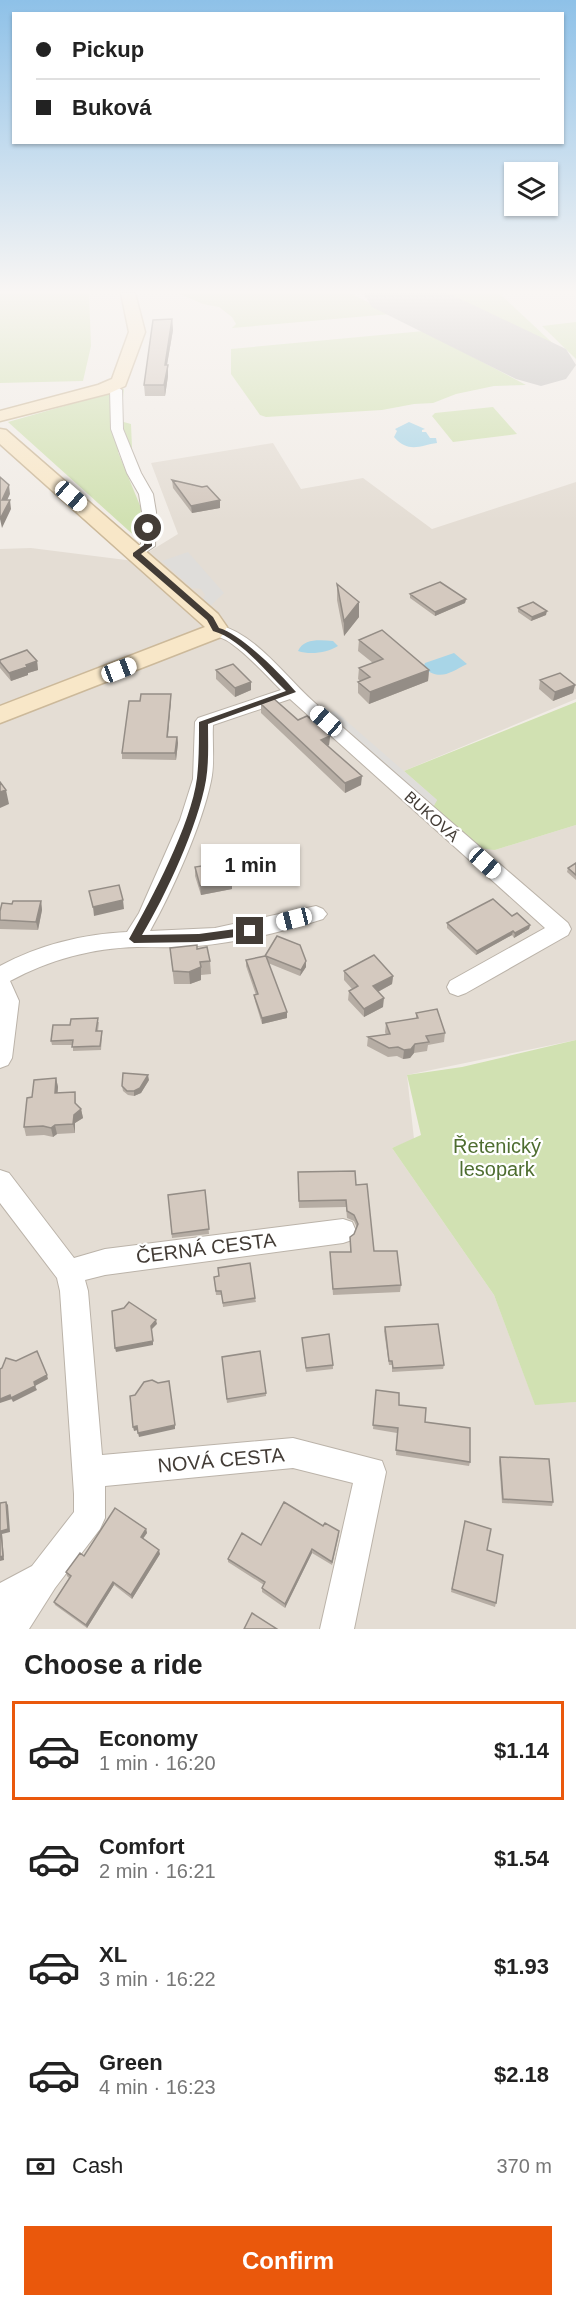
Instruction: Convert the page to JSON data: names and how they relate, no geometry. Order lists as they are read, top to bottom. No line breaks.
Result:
{"streets":{"street":["BUKOVÁ","ČERNÁ CESTA","NOVÁ CESTA"]},"parks":["Řetenický lesopark"],"page":{"banner":["Pickup","Buková"],"bubble":"1 min","heading":"Choose a ride","list":[{"name":"Economy","note":"1 min · 16:20","value":"$1.14"},{"name":"Comfort","note":"2 min · 16:21","value":"$1.54"},{"name":"XL","note":"3 min · 16:22","value":"$1.93"},{"name":"Green","note":"4 min · 16:23","value":"$2.18"}],"pay":["Cash","370 m"],"buttons":"Confirm"}}
